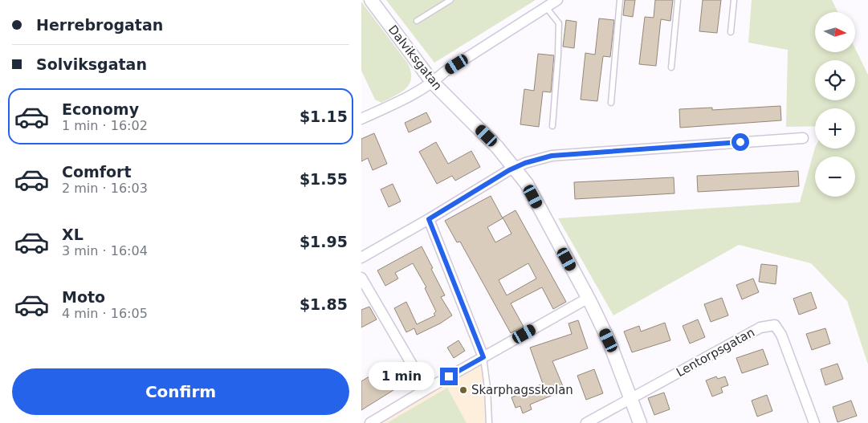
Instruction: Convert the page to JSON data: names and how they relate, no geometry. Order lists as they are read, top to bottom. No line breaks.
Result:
{"streets":{"street":["Dalviksgatan","Lentorpsgatan"]},"crossings":[["Dalviksgatan","Lentorpsgatan"]],"places":["Skarphagsskolan"],"north":"right","page":{"banner":["Herrebrogatan","Solviksgatan"],"map_buttons":["+","−"],"list":[{"name":"Economy","note":"1 min · 16:02","value":"$1.15"},{"name":"Comfort","note":"2 min · 16:03","value":"$1.55"},{"name":"XL","note":"3 min · 16:04","value":"$1.95"},{"name":"Moto","note":"4 min · 16:05","value":"$1.85"}],"buttons":"Confirm","bubble":"1 min"}}
